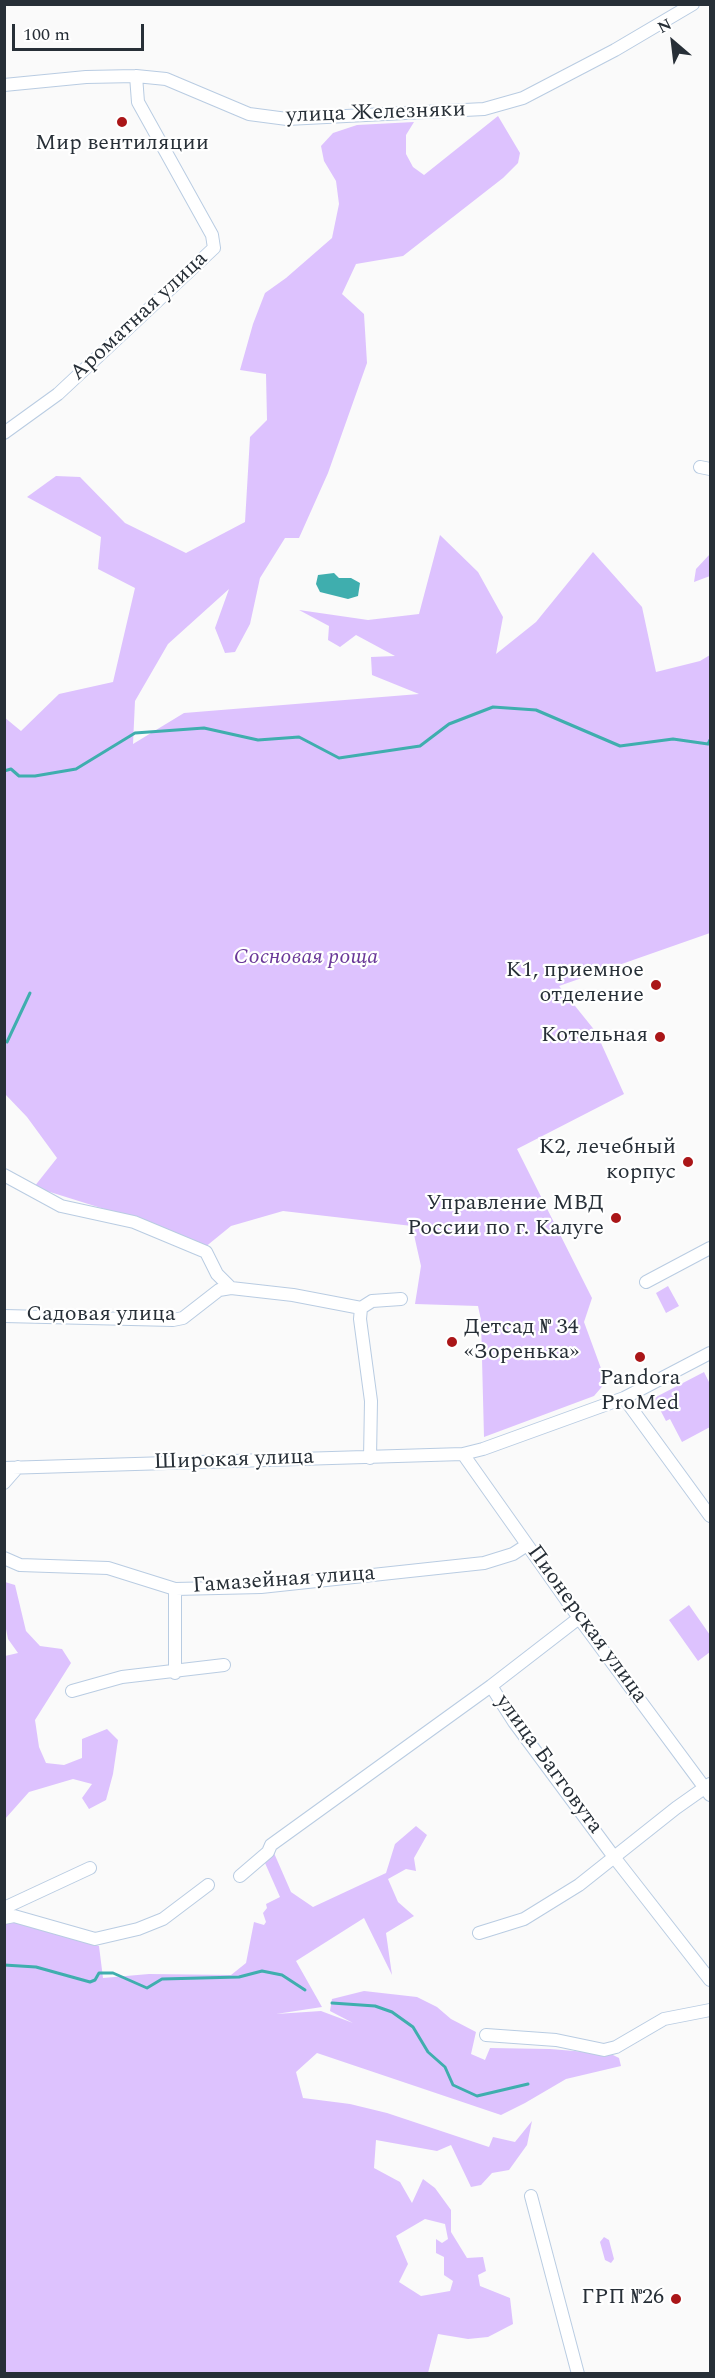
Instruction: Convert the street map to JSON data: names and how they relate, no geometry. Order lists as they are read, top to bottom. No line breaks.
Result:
{"streets":{"street":["улица Железняки","Ароматная улица","Садовая улица","Широкая улица","Гамазейная улица","Пионерская улица","улица Багговута"]},"crossings":[["улица Железняки","Ароматная улица"],["Широкая улица","Пионерская улица"],["Гамазейная улица","Пионерская улица"]],"parks":["Сосновая роща"],"places":["Мир вентиляции","К1, приемное отделение","Котельная","К2, лечебный корпус","Управление МВД России по г. Калуге","Детсад № 34 «Зоренька»","Pandora ProMed","ГРП №26"],"scale_bar":"100 m","north":"top left"}
